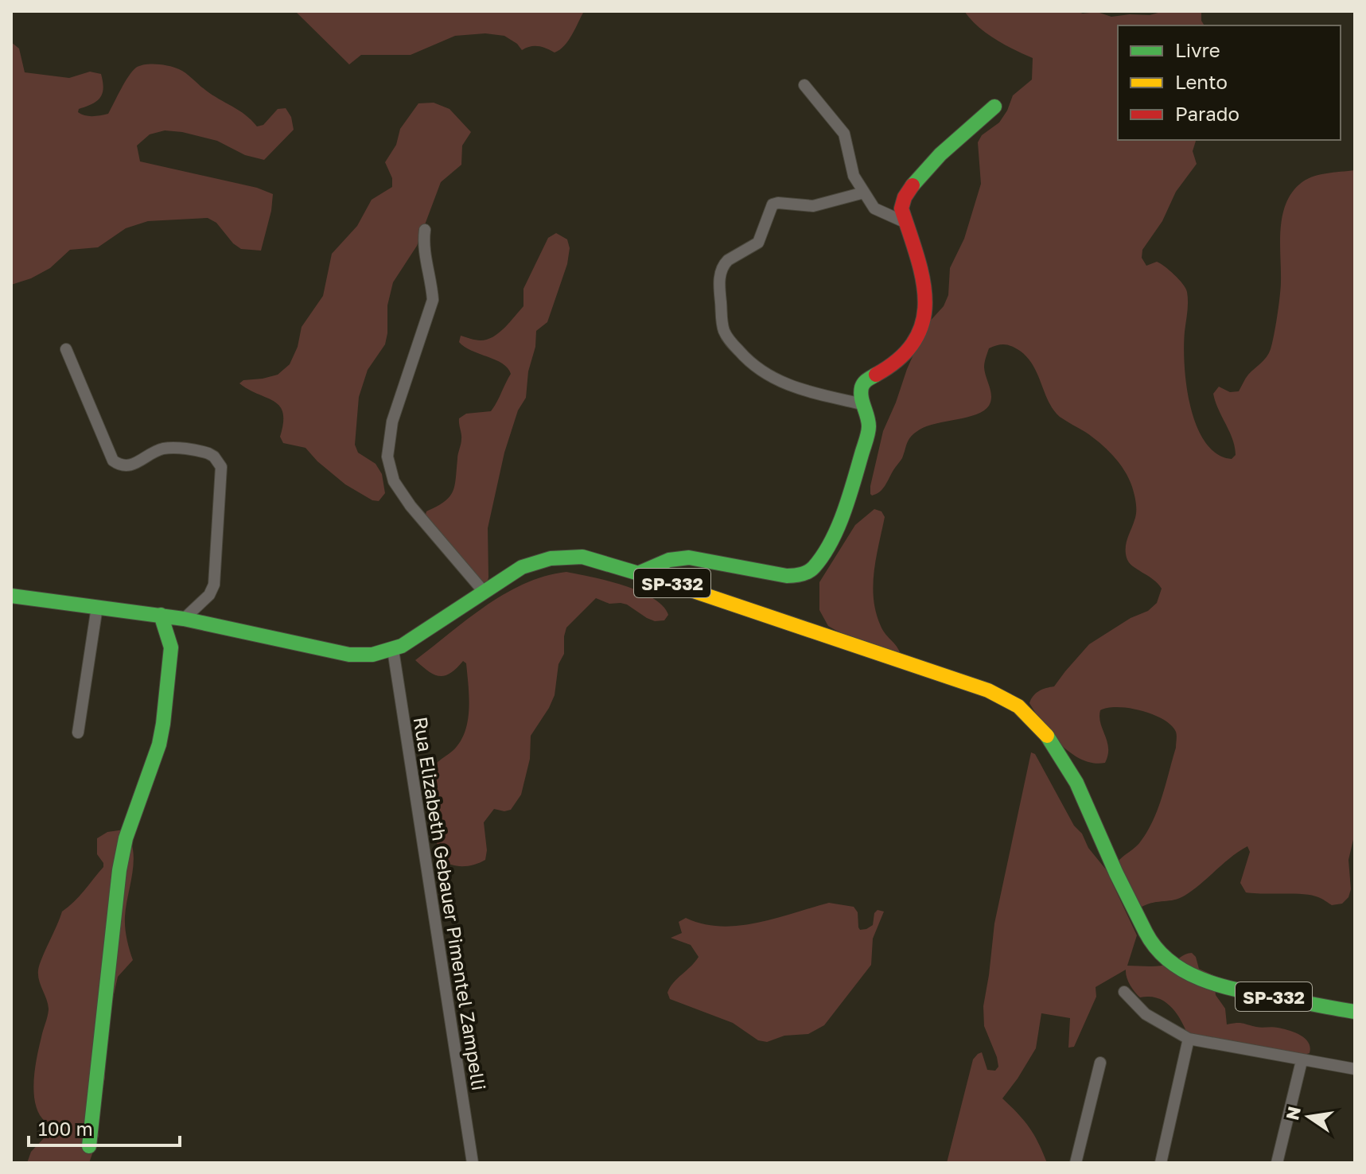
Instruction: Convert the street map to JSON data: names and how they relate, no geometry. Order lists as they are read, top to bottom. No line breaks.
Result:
{"streets":{"main road":["SP-332"],"street":["Rua Elizabeth Gebauer Pimentel Zampelli"]},"crossings":[["SP-332","Rua Elizabeth Gebauer Pimentel Zampelli"]],"legend":["Livre","Lento","Parado"],"scale_bar":"100 m","north":"left"}
